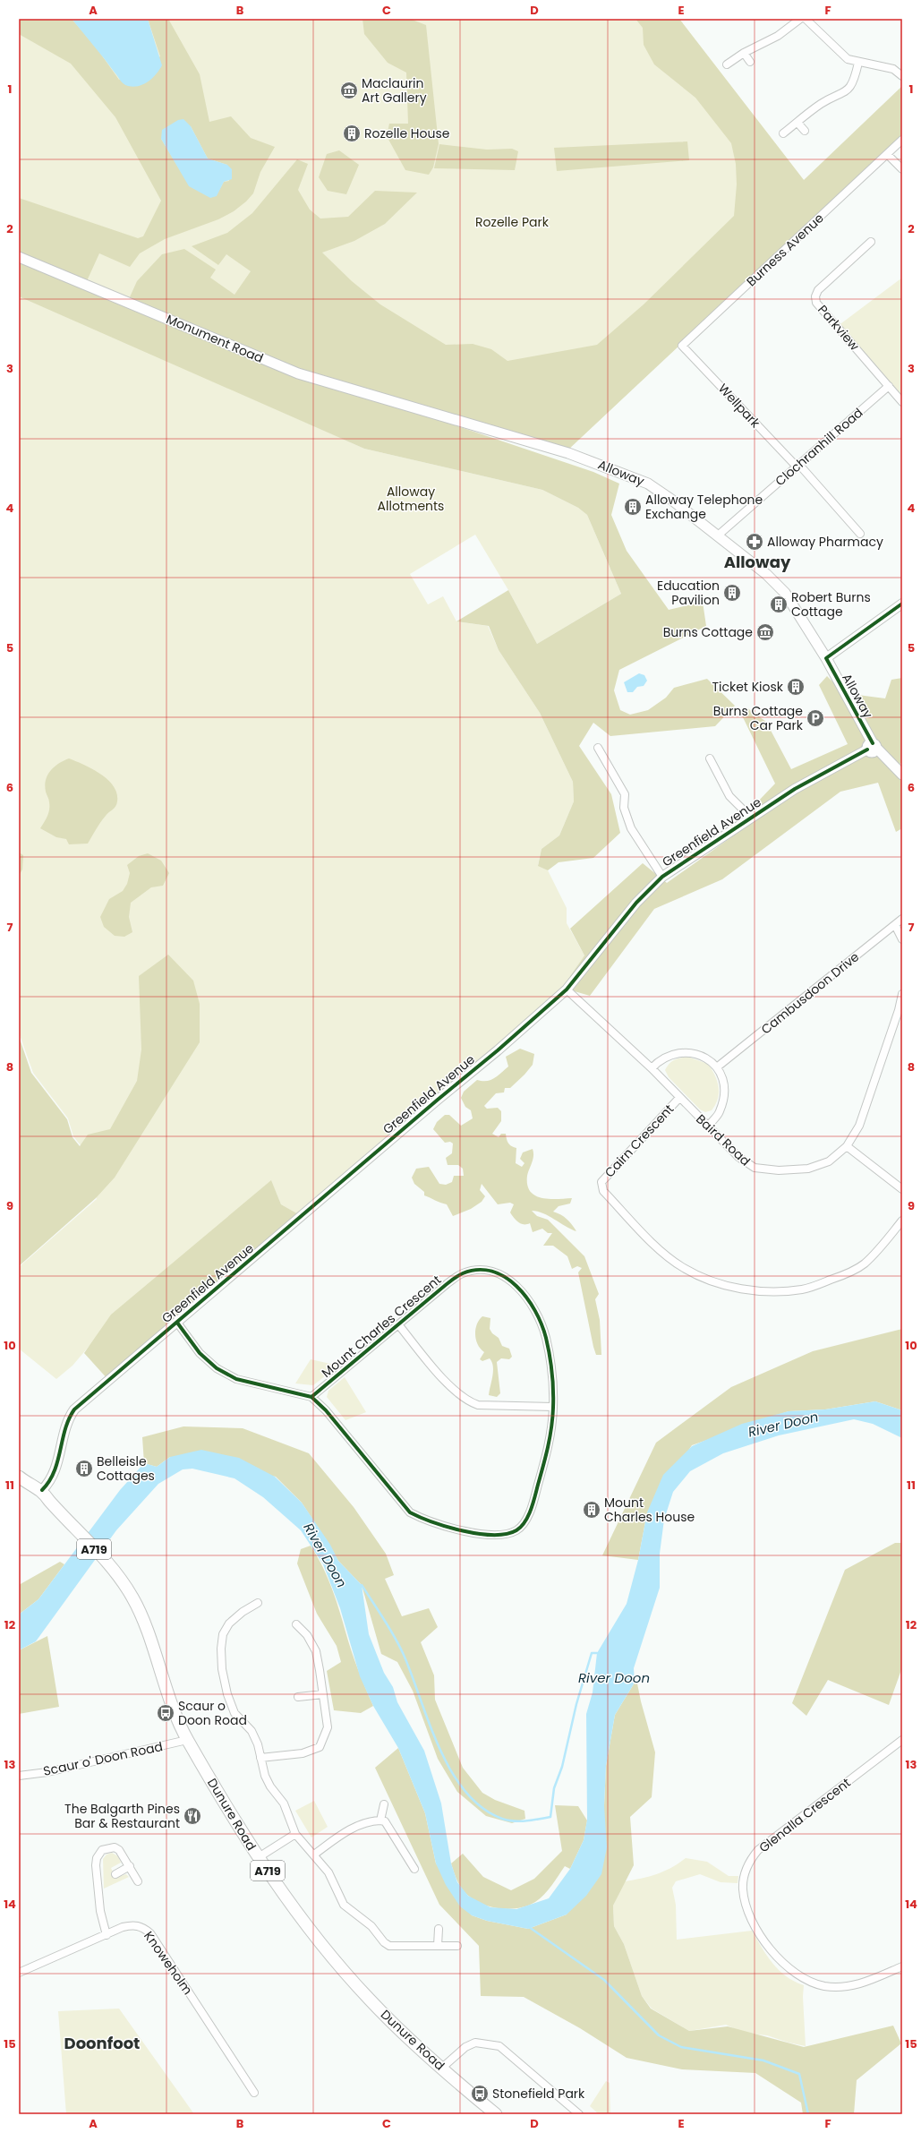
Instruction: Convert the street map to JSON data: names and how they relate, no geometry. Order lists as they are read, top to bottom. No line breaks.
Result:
{"streets":{"main road":["Monument Road","Alloway","A719","Dunure Road"],"street":["Burness Avenue","Parkview","Wellpark","Clochranhill Road","Greenfield Avenue","Cambusdoon Drive","Baird Road","Cairn Crescent","Mount Charles Crescent","Scaur o' Doon Road","Glenalla Crescent","Knoweholm"]},"crossings":[["Burness Avenue","Wellpark"],["Parkview","Clochranhill Road"],["Monument Road","Alloway"],["Wellpark","Clochranhill Road"],["Clochranhill Road","Alloway"],["Alloway","Greenfield Avenue"],["Greenfield Avenue","Baird Road"],["Greenfield Avenue","Mount Charles Crescent"],["Greenfield Avenue","A719"],["Greenfield Avenue","Dunure Road"],["Baird Road","Cairn Crescent"],["A719","Dunure Road"],["Scaur o' Doon Road","Dunure Road"]],"districts":["Alloway","Doonfoot"],"water":["River Doon"],"parks":["Rozelle Park","Alloway Allotments"],"places":{"museum":["Maclaurin Art Gallery","Burns Cottage"],"building":["Rozelle House","Alloway Telephone Exchange","Education Pavilion","Robert Burns Cottage","Ticket Kiosk","Belleisle Cottages","Mount Charles House"],"pharmacy":["Alloway Pharmacy"],"parking":["Burns Cottage Car Park"],"bus stop":["Scaur o Doon Road","Stonefield Park"],"restaurant":["The Balgarth Pines Bar & Restaurant"]},"grid":{"columns":["A","B","C","D","E","F"],"rows":["1","2","3","4","5","6","7","8","9","10","11","12","13","14","15"]}}
